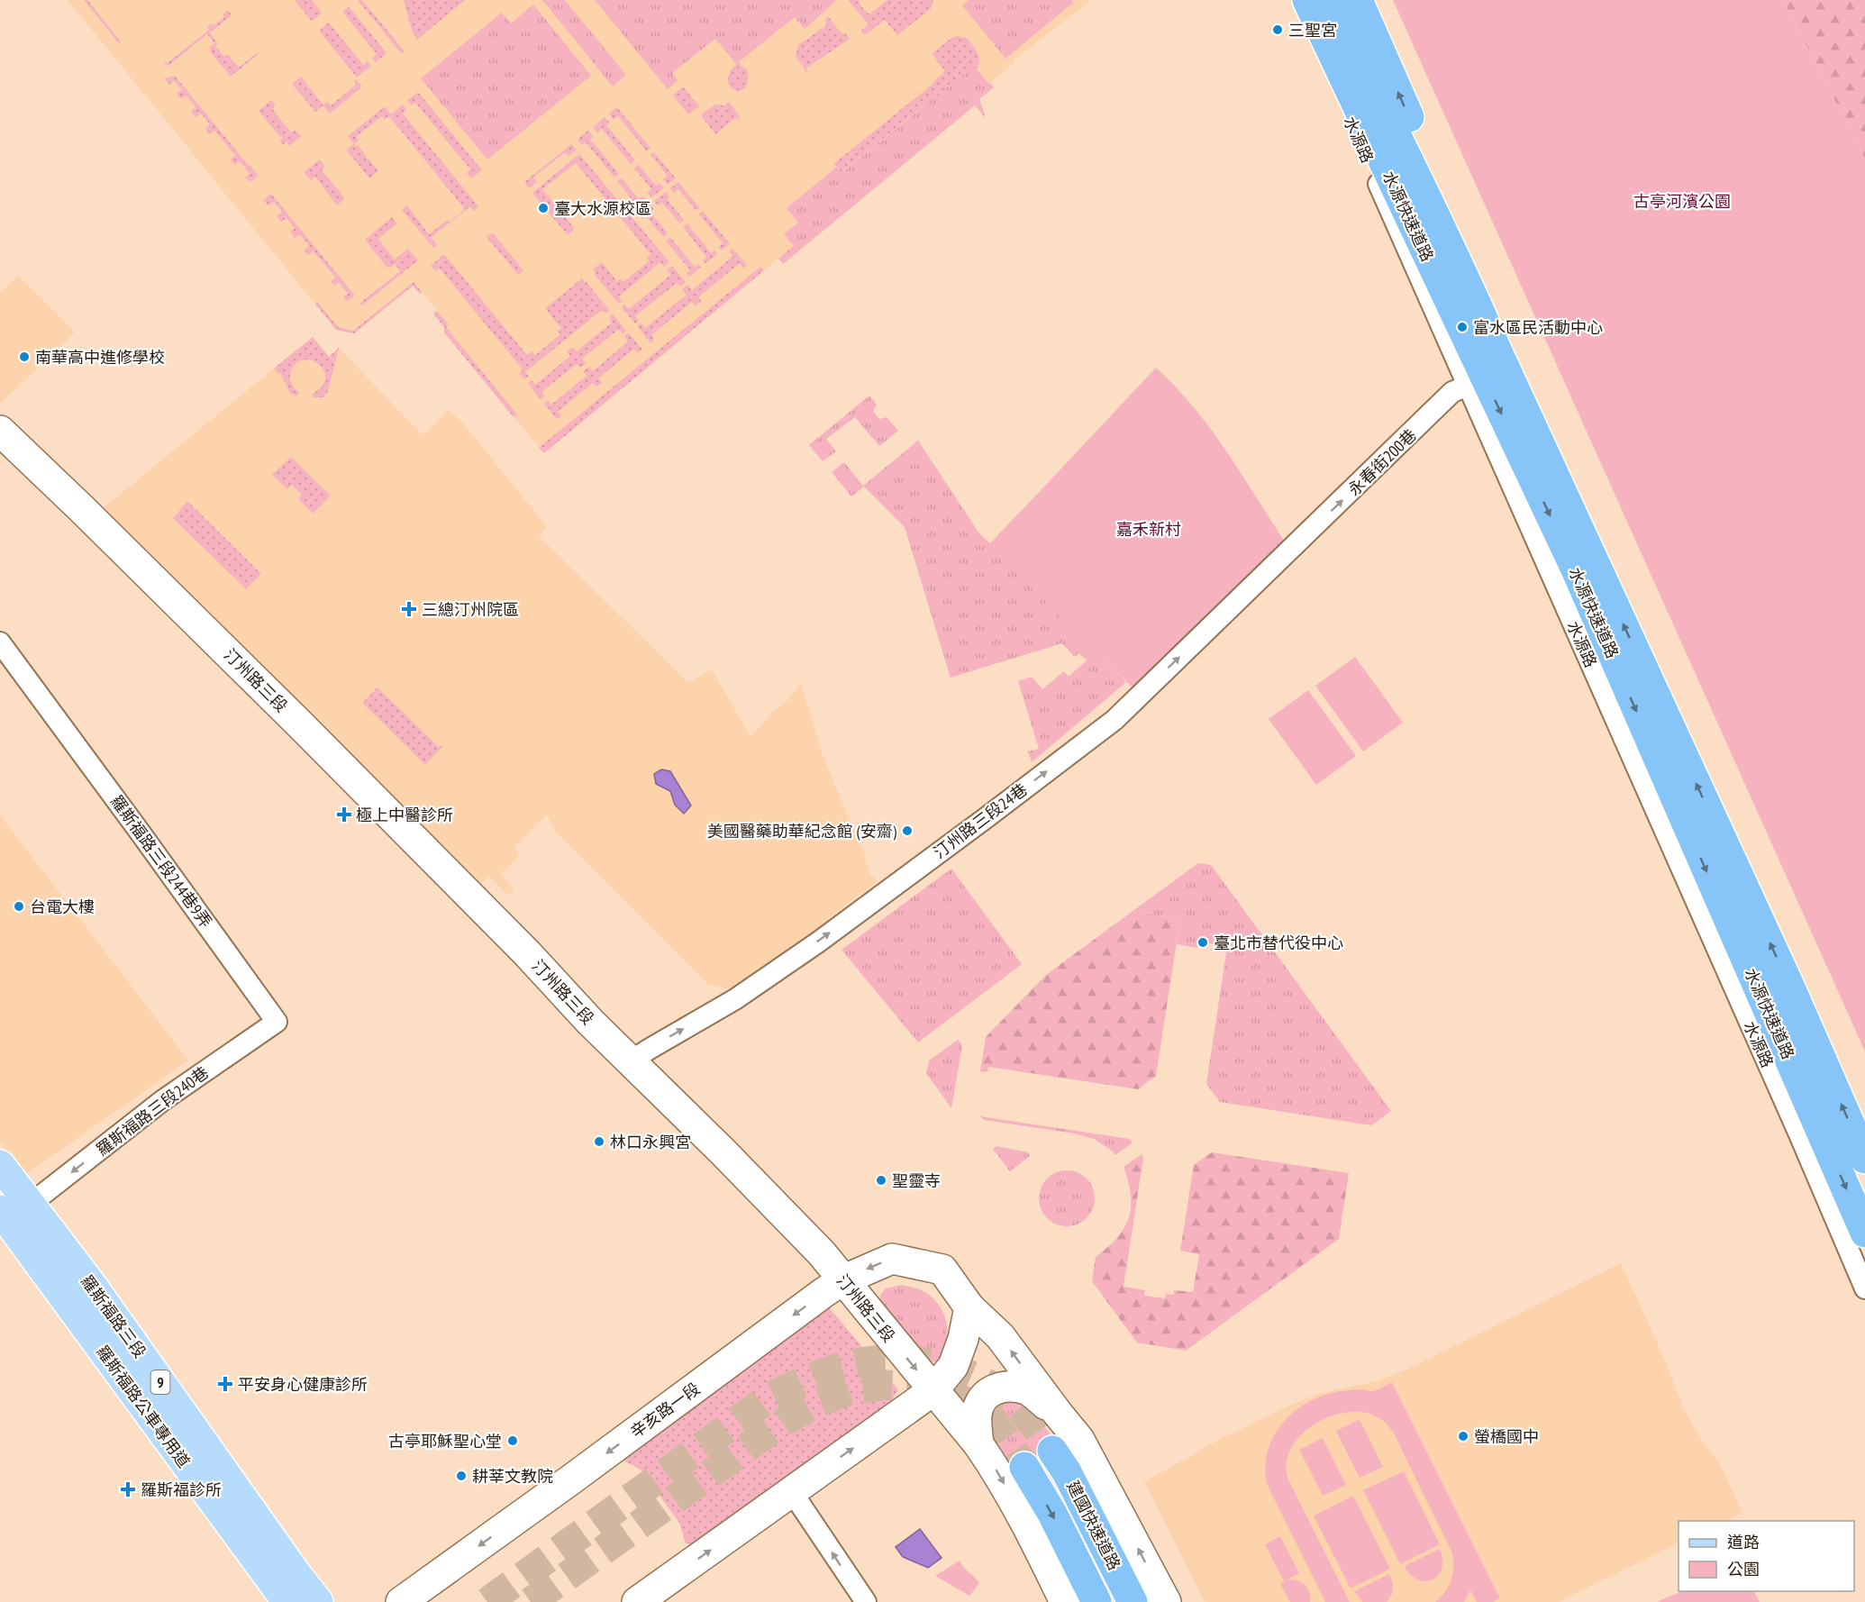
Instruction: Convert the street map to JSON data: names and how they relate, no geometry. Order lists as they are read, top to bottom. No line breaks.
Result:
{"streets":{"highway":["水源快速道路","建國快速道路"],"main road":["汀州路三段","羅斯福路三段","9","羅斯福路公車專用道","辛亥路一段"],"street":["水源路","永春街200巷","汀州路三段24巷","羅斯福路三段244巷9弄","羅斯福路三段240巷"]},"crossings":[["水源路","永春街200巷"],["永春街200巷","汀州路三段24巷"],["汀州路三段","汀州路三段24巷"],["汀州路三段","辛亥路一段"],["羅斯福路三段244巷9弄","羅斯福路三段240巷"],["羅斯福路三段240巷","羅斯福路三段"]],"one_way":["永春街200巷","汀州路三段24巷","羅斯福路三段240巷"],"parks":["古亭河濱公園","嘉禾新村"],"places":{"other":["三聖宮","臺大水源校區","富水區民活動中心","南華高中進修學校","美國醫藥助華紀念館 (安齋)","台電大樓","臺北市替代役中心","林口永興宮","聖靈寺","螢橋國中","古亭耶穌聖心堂","耕莘文教院"],"health":["三總汀州院區","極上中醫診所","平安身心健康診所","羅斯福診所"]},"legend":["道路","公園"]}
